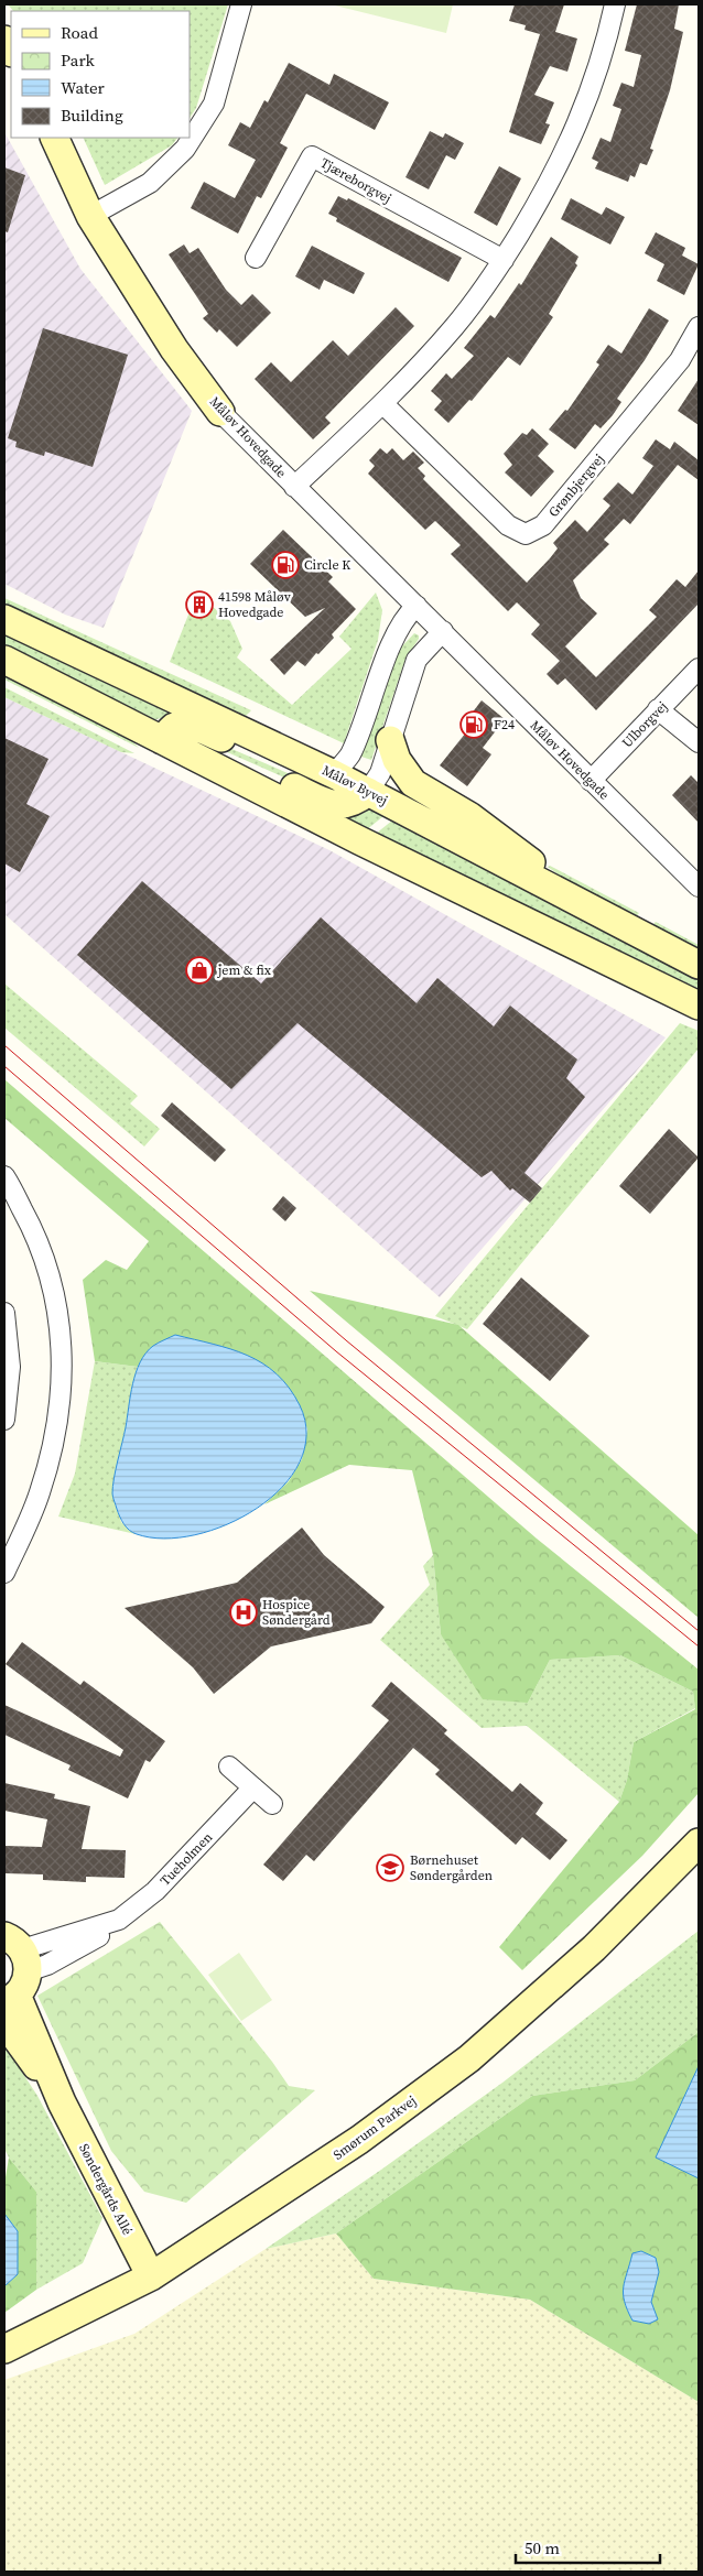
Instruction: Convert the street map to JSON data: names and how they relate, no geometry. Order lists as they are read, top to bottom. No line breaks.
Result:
{"streets":{"main road":["Måløv Hovedgade","Måløv Byvej","Smørum Parkvej","Søndergårds Allé"],"street":["Tjæreborgvej","Grønbjergvej","Ulborgvej","Tueholmen"]},"crossings":[["Måløv Hovedgade","Ulborgvej"],["Tueholmen","Søndergårds Allé"],["Smørum Parkvej","Søndergårds Allé"]],"places":{"fuel station":["Circle K","F24"],"building":["41598 Måløv Hovedgade"],"shop":["jem & fix"],"hospital":["Hospice Søndergård"],"school or university":["Børnehuset Søndergården"]},"legend":["Road","Park","Water","Building"],"scale_bar":"50 m"}
